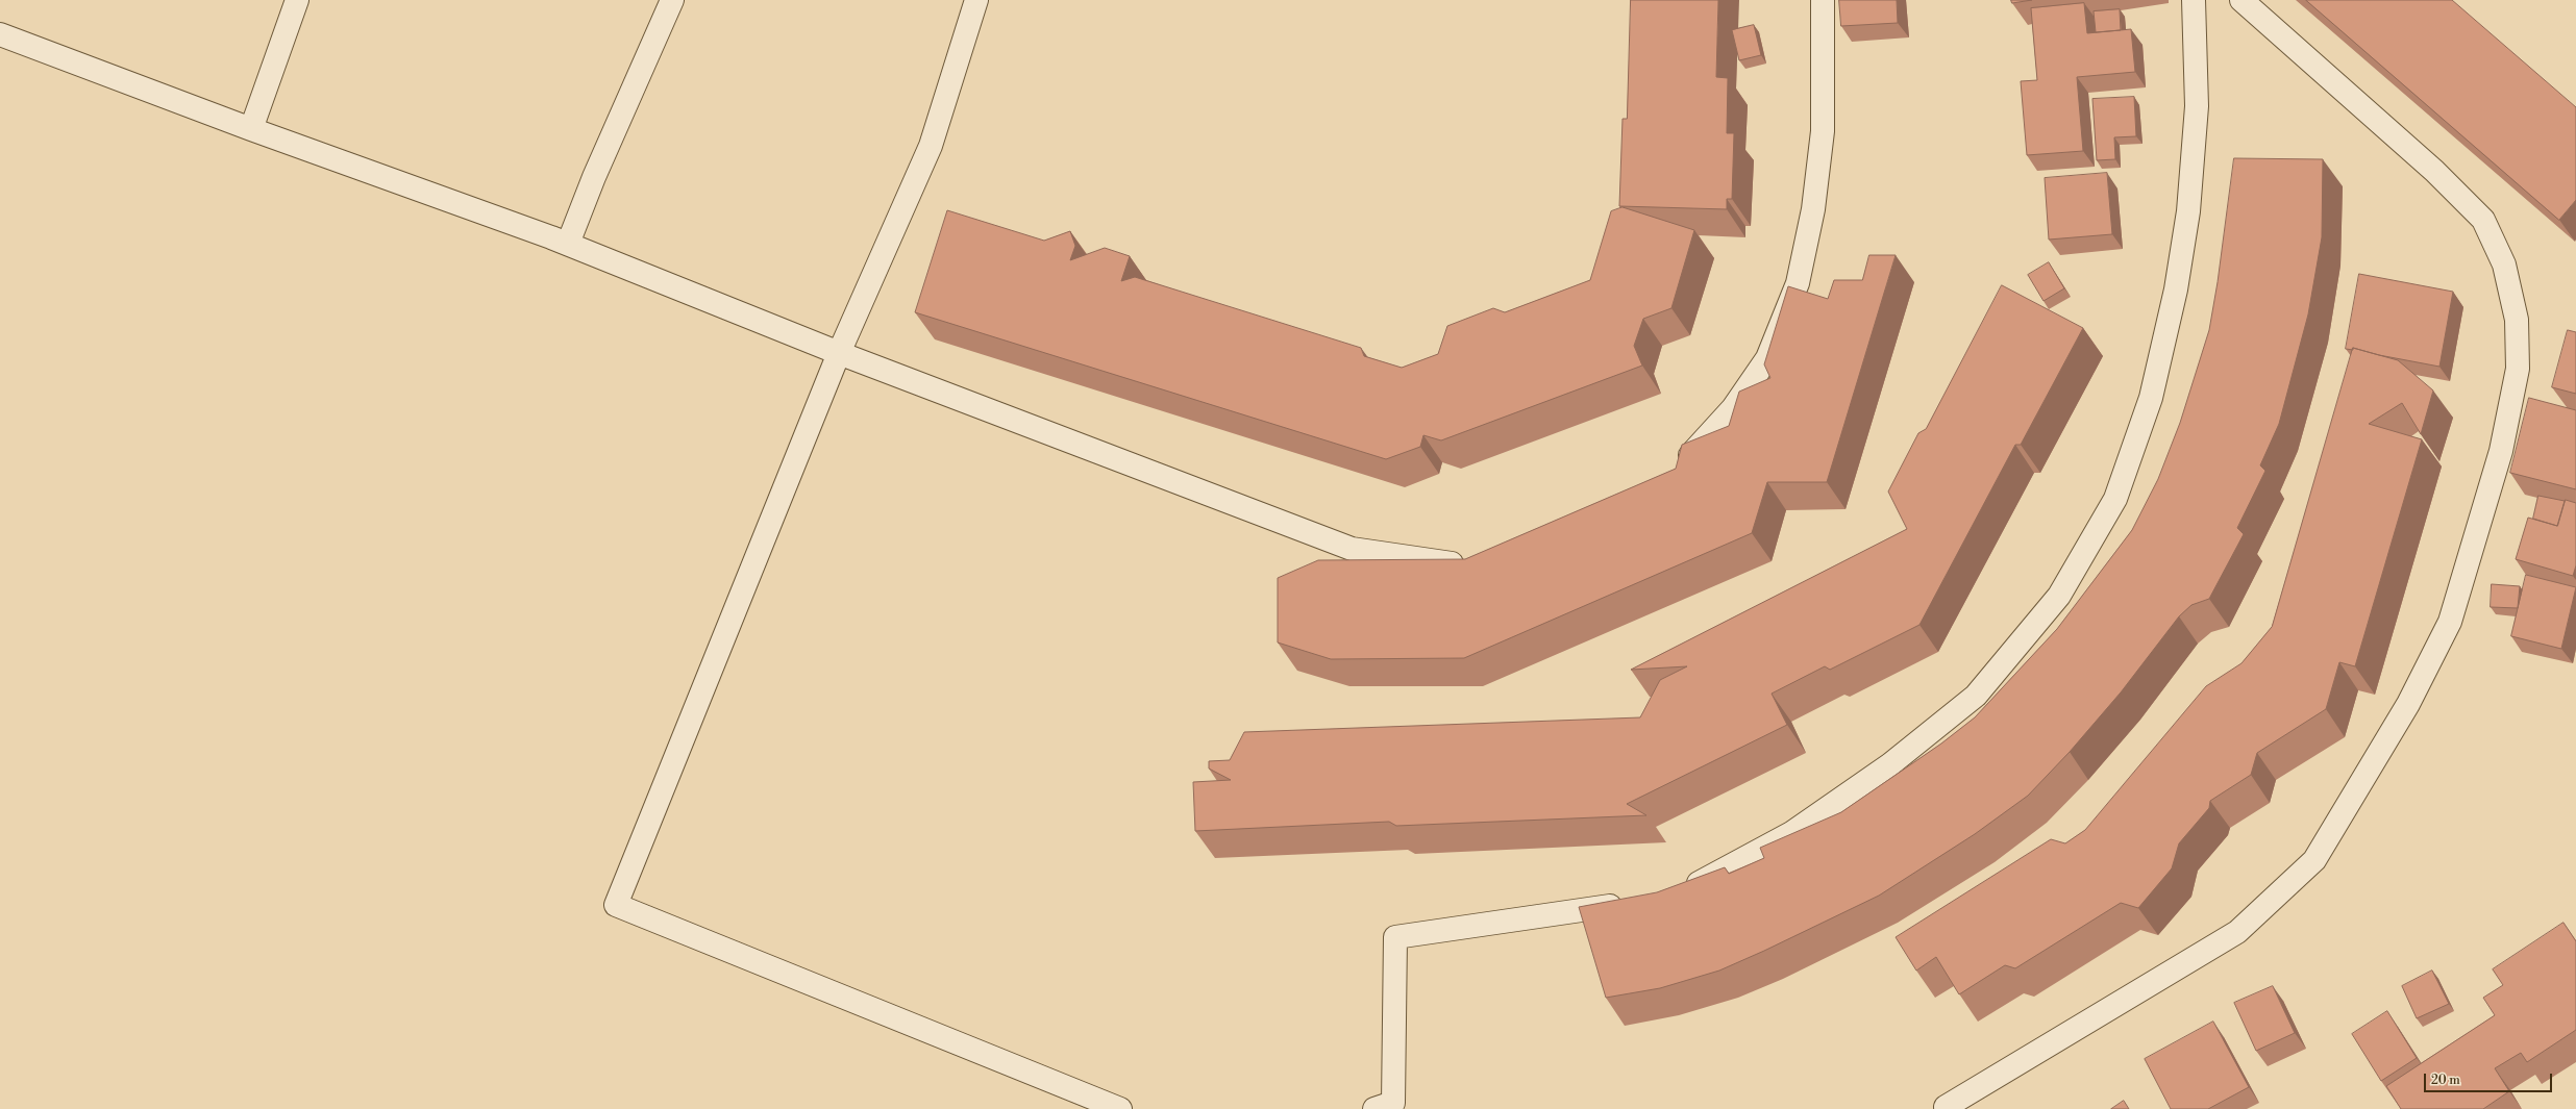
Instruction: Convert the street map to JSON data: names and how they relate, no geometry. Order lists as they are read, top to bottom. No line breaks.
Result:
{"scale_bar":"20 m"}
